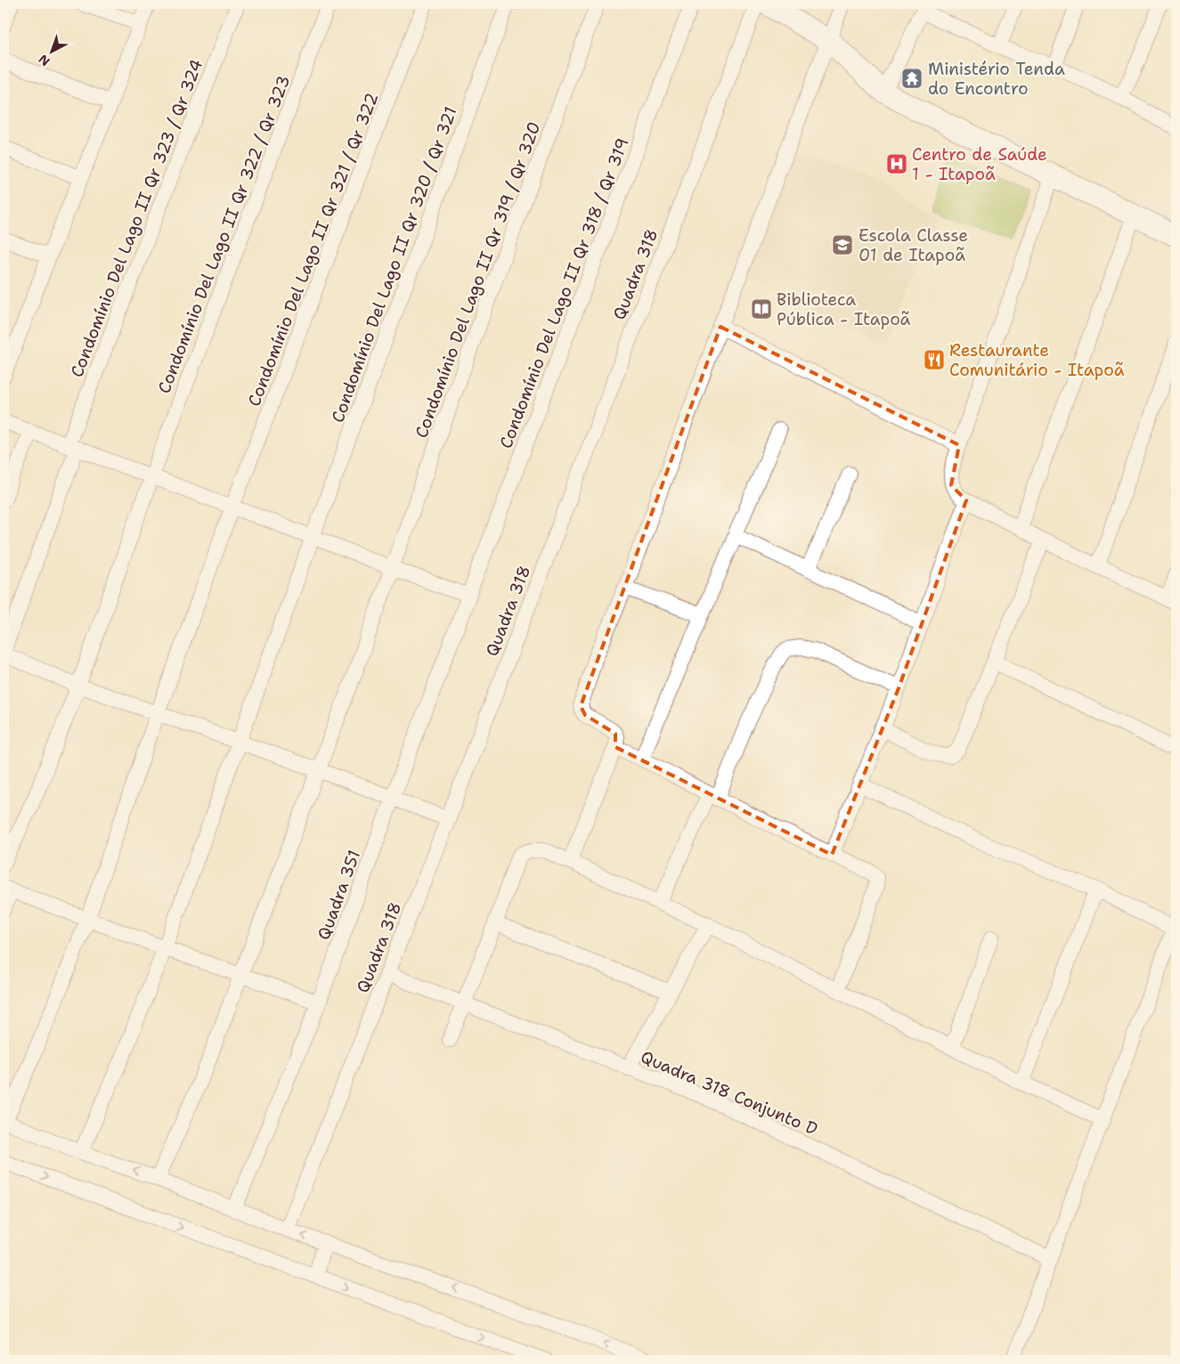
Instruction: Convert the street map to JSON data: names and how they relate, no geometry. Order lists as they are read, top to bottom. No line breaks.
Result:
{"streets":{"street":["Condomínio Del Lago II Qr 323 / Qr 324","Condomínio Del Lago II Qr 322 / Qr 323","Condomínio Del Lago II Qr 321 / Qr 322","Condomínio Del Lago II Qr 320 / Qr 321","Quadra 318","Condomínio Del Lago II Qr 319 / Qr 320","Condomínio Del Lago II Qr 318 / Qr 319","Quadra 351","Quadra 318 Conjunto D"]},"crossings":[["Quadra 318","Quadra 318 Conjunto D"],["Condomínio Del Lago II Qr 318 / Qr 319","Quadra 351"]],"places":{"temple":["Ministério Tenda do Encontro"],"hospital":["Centro de Saúde 1 - Itapoã"],"school or university":["Escola Classe 01 de Itapoã"],"library":["Biblioteca Pública - Itapoã"],"restaurant":["Restaurante Comunitário - Itapoã"]},"north":"bottom left"}
